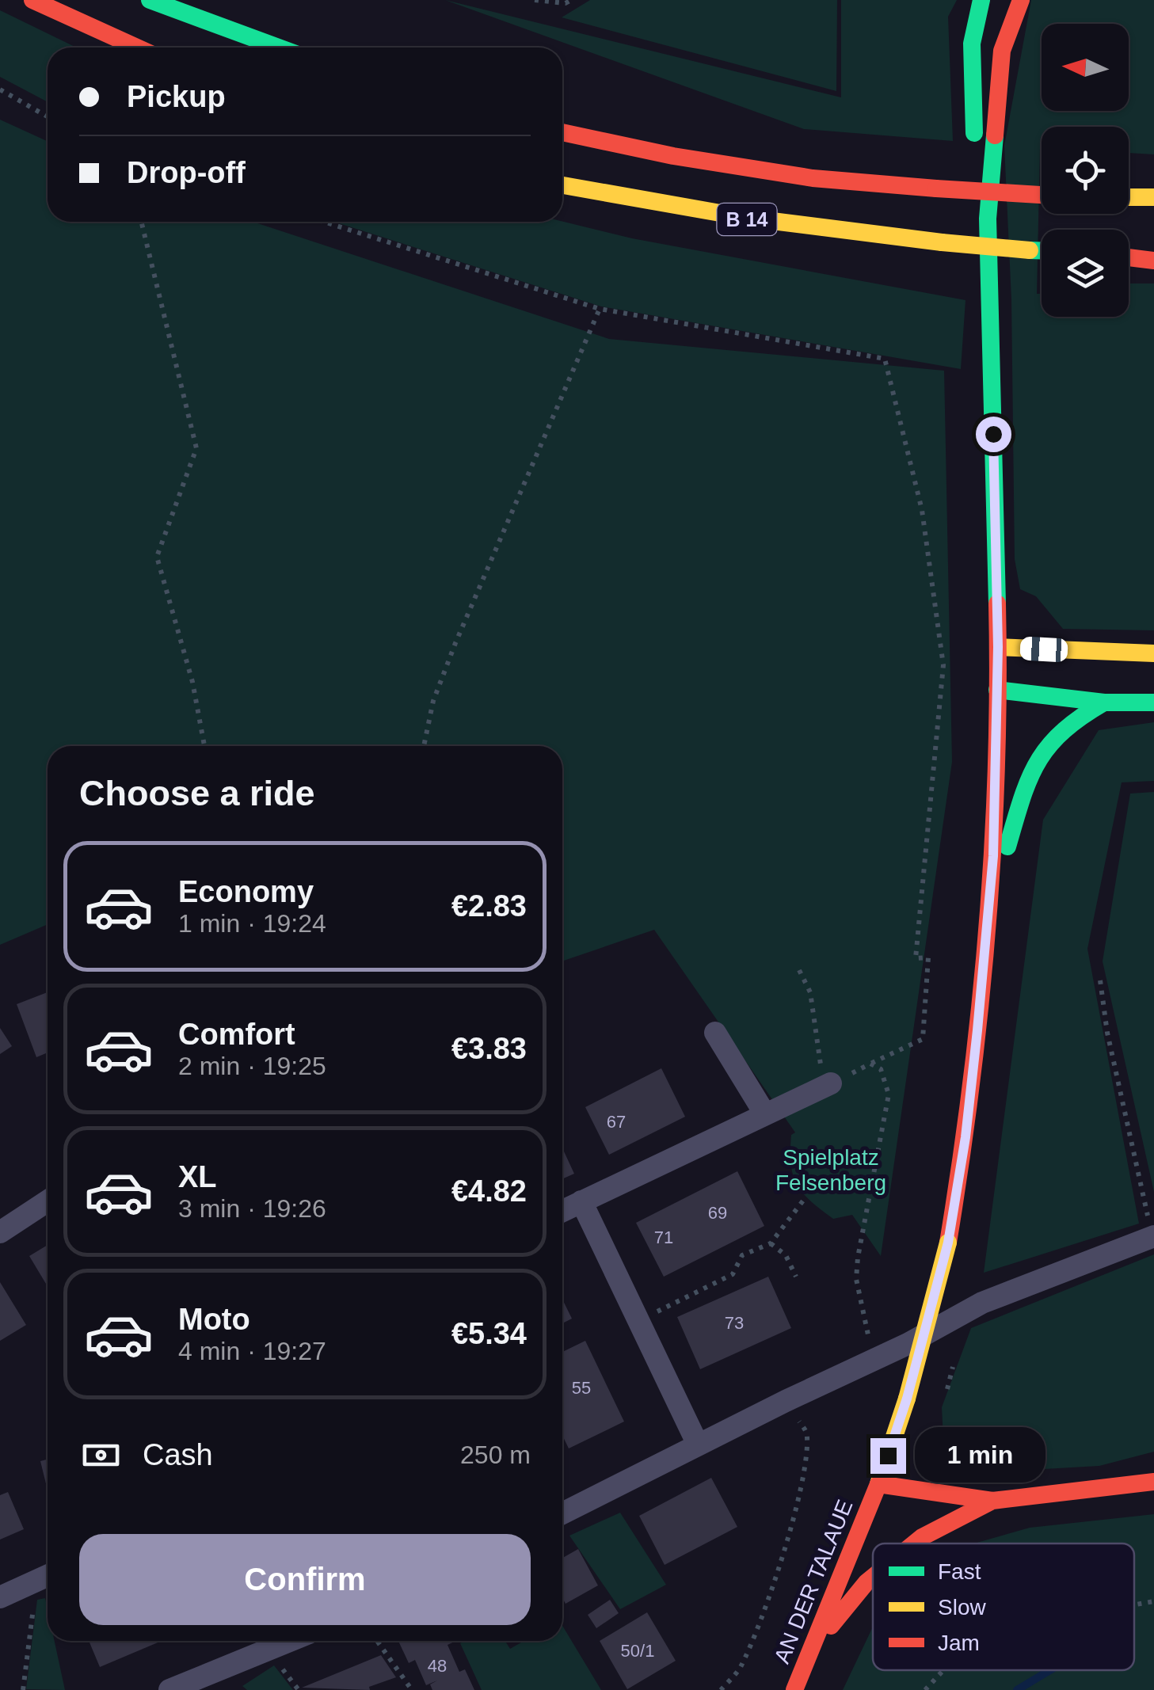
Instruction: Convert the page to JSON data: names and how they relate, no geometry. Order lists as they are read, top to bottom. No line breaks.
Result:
{"streets":{"main road":["B 14","AN DER TALAUE"]},"parks":["Spielplatz Felsenberg"],"house_numbers":["67","69","71","73","55","50/1","48"],"legend":["Fast","Slow","Jam"],"north":"left","page":{"banner":["Pickup","Drop-off"],"heading":"Choose a ride","list":[{"name":"Economy","note":"1 min · 19:24","value":"€2.83"},{"name":"Comfort","note":"2 min · 19:25","value":"€3.83"},{"name":"XL","note":"3 min · 19:26","value":"€4.82"},{"name":"Moto","note":"4 min · 19:27","value":"€5.34"}],"pay":["Cash","250 m"],"bubble":"1 min","buttons":"Confirm"}}
